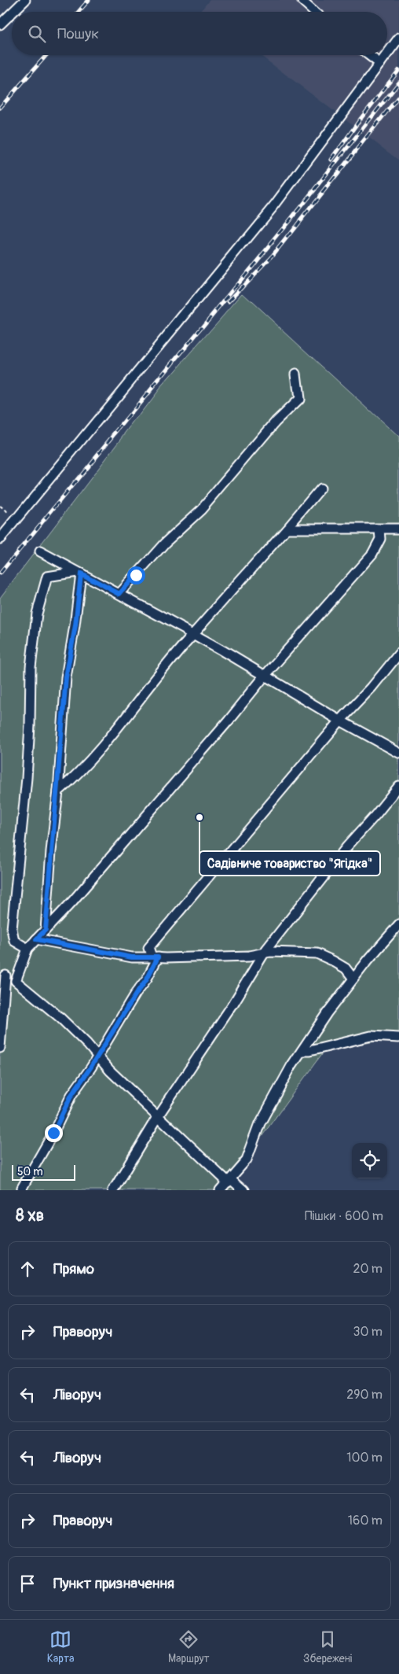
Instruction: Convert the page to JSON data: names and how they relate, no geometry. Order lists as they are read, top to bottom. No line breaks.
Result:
{"places":["Садівниче товариство \"Ягідка\""],"scale_bar":"50 m","page":{"search":"Пошук","scale":"50 m","heading":["8 хв","Пішки · 600 m"],"list":[["Прямо","20 m"],["Праворуч","30 m"],["Ліворуч","290 m"],["Ліворуч","100 m"],["Праворуч","160 m"],"Пункт призначення"],"nav":["Карта","Маршрут","Збережені"]}}
